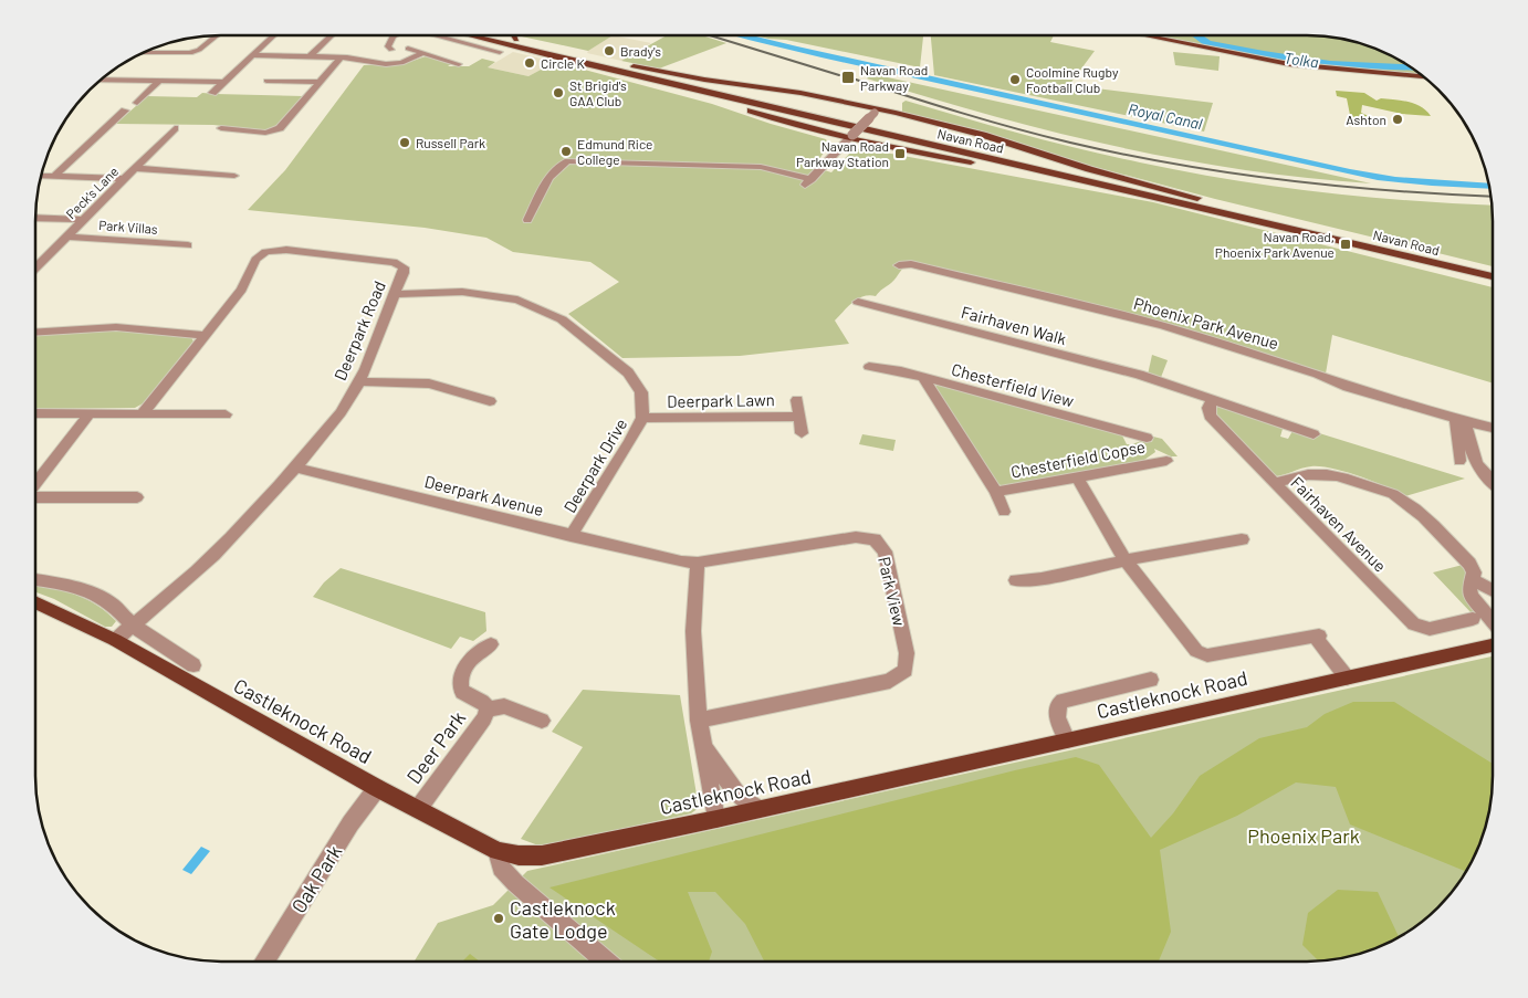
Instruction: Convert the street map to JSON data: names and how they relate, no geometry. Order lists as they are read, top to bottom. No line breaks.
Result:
{"streets":{"main road":["Navan Road","Castleknock Road"],"street":["Peck's Lane","Park Villas","Phoenix Park Avenue","Fairhaven Walk","Deerpark Road","Chesterfield View","Deerpark Lawn","Chesterfield Copse","Deerpark Drive","Deerpark Avenue","Fairhaven Avenue","Park View","Deer Park","Oak Park"]},"crossings":[["Peck's Lane","Park Villas"],["Fairhaven Walk","Fairhaven Avenue"],["Deerpark Road","Deerpark Drive"],["Deerpark Road","Deerpark Avenue"],["Deerpark Road","Castleknock Road"],["Deerpark Lawn","Deerpark Drive"],["Deerpark Drive","Deerpark Avenue"],["Deerpark Avenue","Park View"],["Castleknock Road","Deer Park"],["Castleknock Road","Oak Park"]],"water":["Tolka","Royal Canal"],"parks":["Phoenix Park"],"places":{"other":["Brady's","Circle K","Coolmine Rugby Football Club","St Brigid's GAA Club","Ashton","Russell Park","Edmund Rice College","Castleknock Gate Lodge"],"transit":["Navan Road Parkway","Navan Road Parkway Station","Navan Road, Phoenix Park Avenue"]}}
